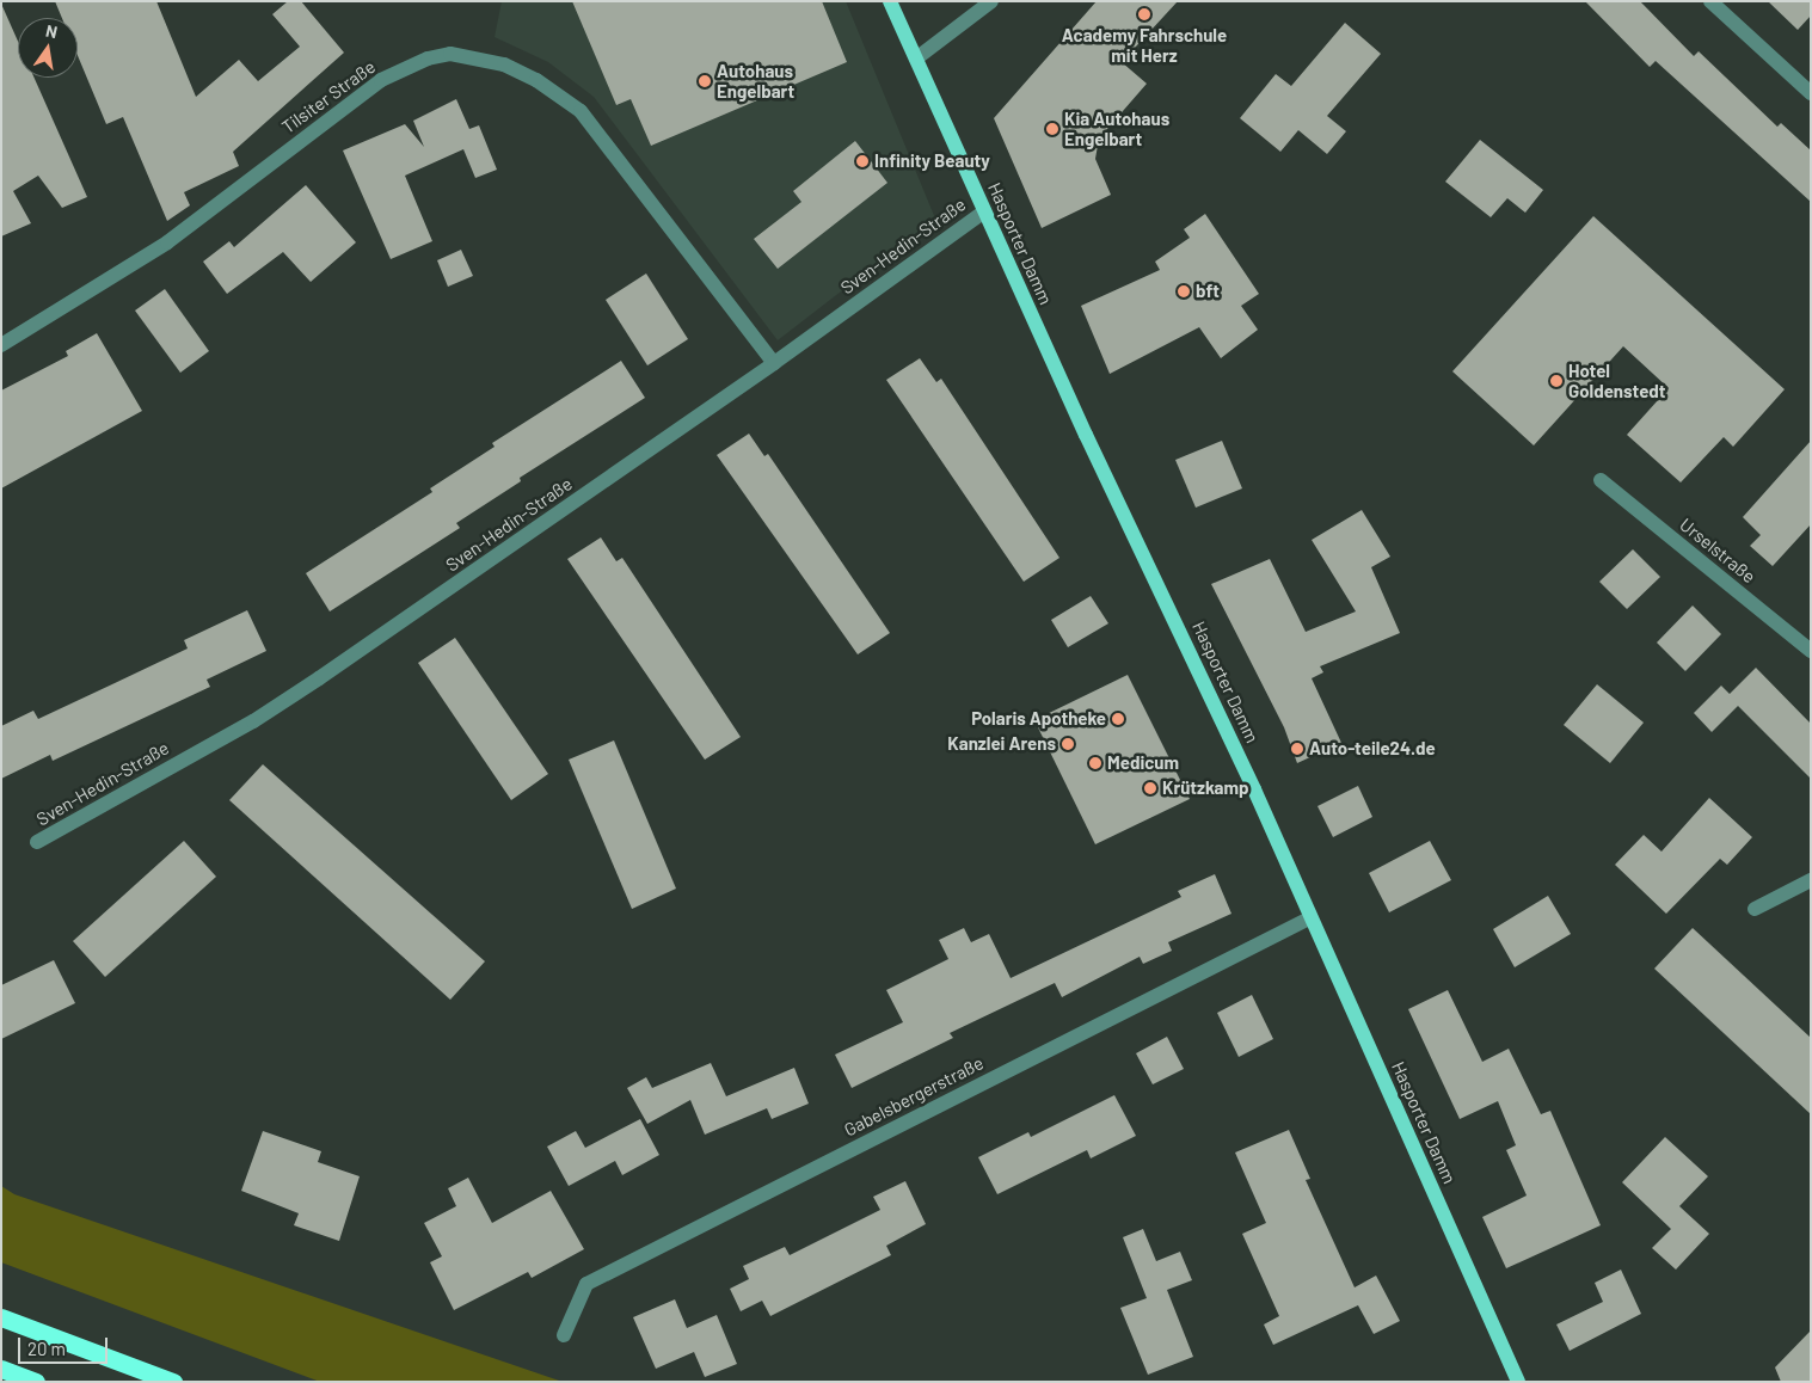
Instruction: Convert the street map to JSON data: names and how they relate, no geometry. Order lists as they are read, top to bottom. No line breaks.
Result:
{"streets":{"main road":["Hasporter Damm"],"street":["Tilsiter Straße","Sven-Hedin-Straße","Urselstraße","Gabelsbergerstraße"]},"crossings":[["Tilsiter Straße","Sven-Hedin-Straße"],["Hasporter Damm","Sven-Hedin-Straße"],["Hasporter Damm","Gabelsbergerstraße"]],"places":["Academy Fahrschule mit Herz","Autohaus Engelbart","Kia Autohaus Engelbart","Infinity Beauty","bft","Hotel Goldenstedt","Polaris Apotheke","Kanzlei Arens","Auto-teile24.de","Medicum","Krützkamp"],"scale_bar":"20 m","north":"top"}
